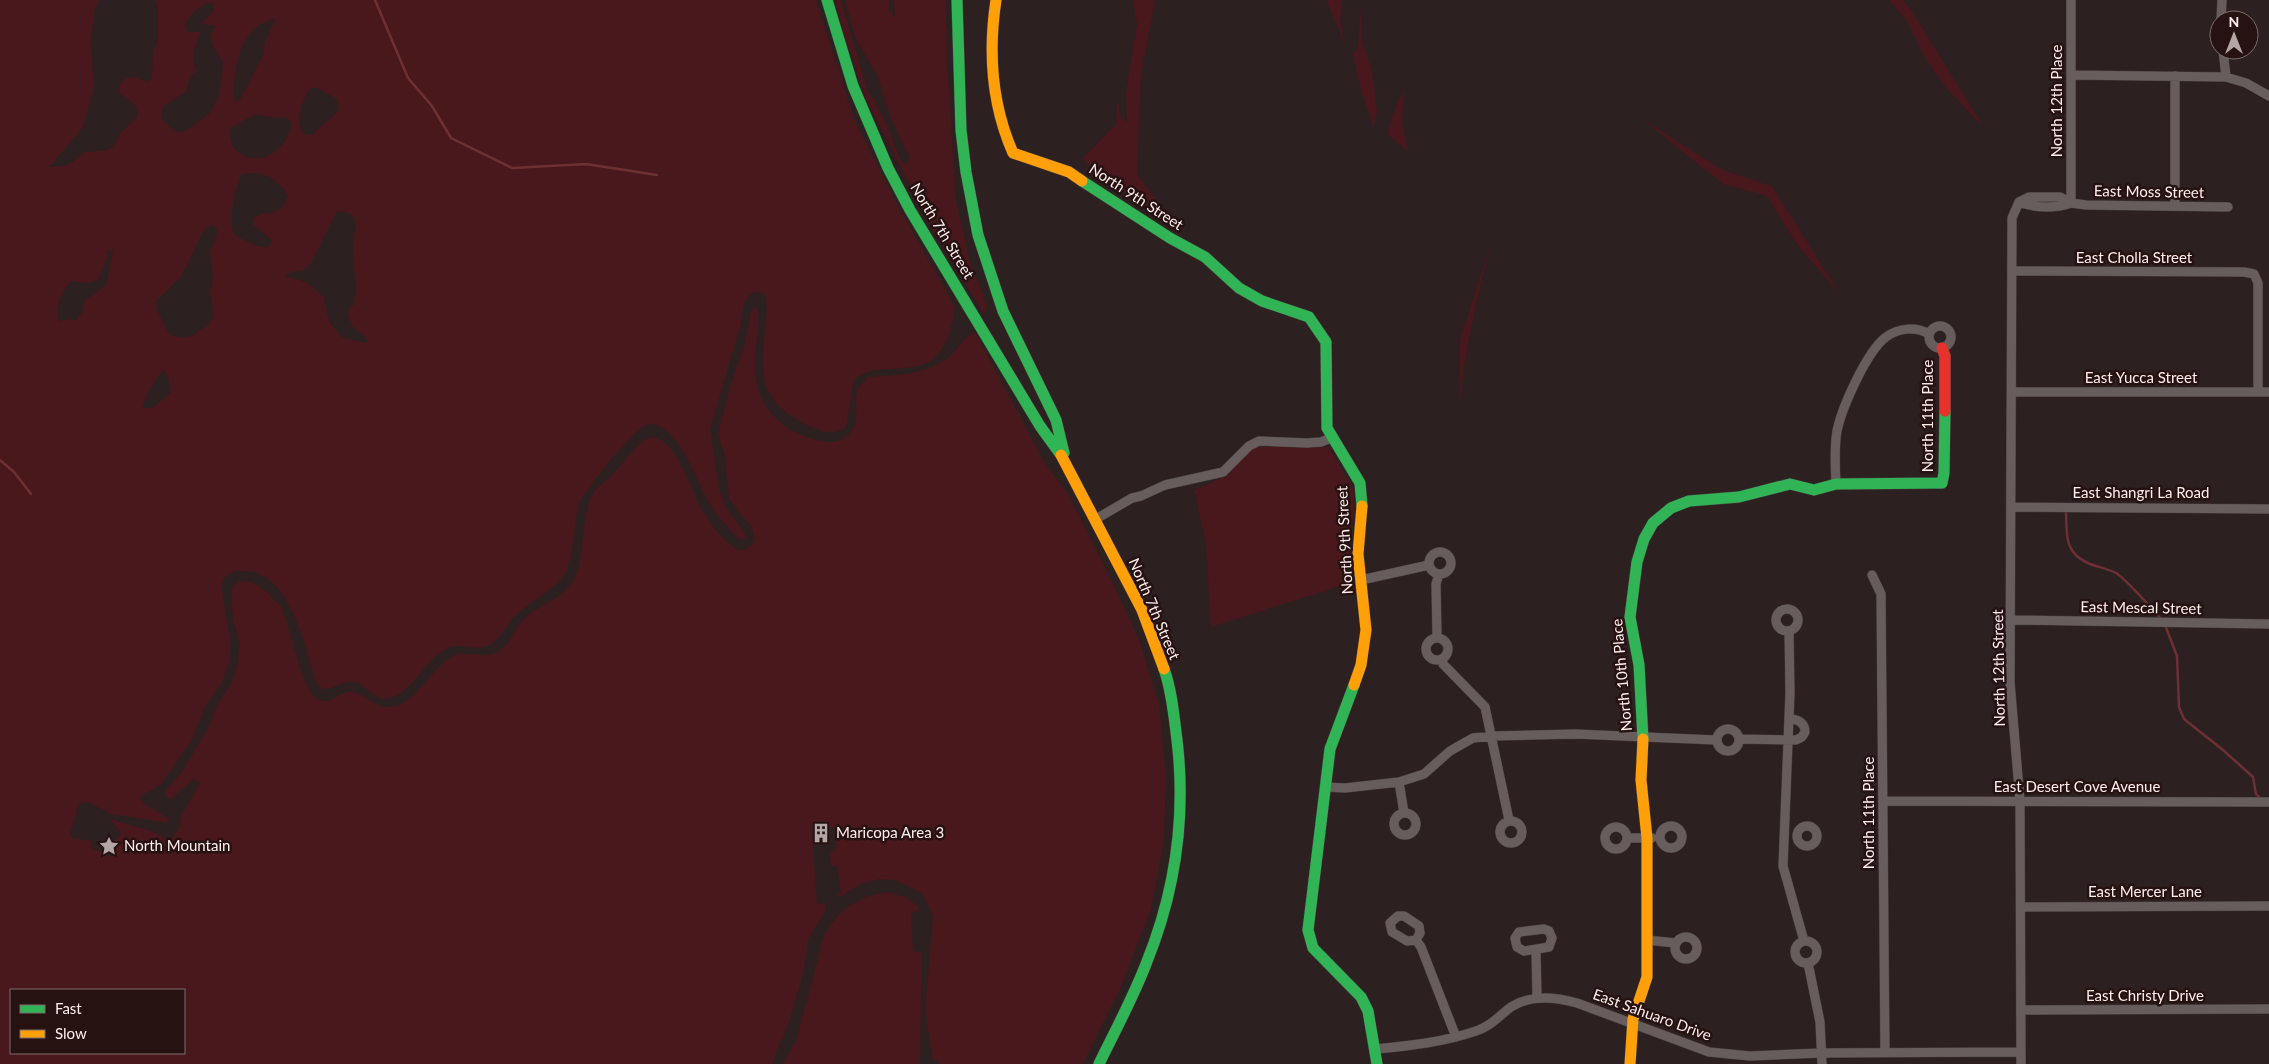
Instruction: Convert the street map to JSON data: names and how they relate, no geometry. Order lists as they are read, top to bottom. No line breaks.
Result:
{"streets":{"street":["North 12th Place","East Moss Street","North 9th Street","North 7th Street","East Cholla Street","East Yucca Street","North 11th Place","East Shangri La Road","East Mescal Street","North 12th Street","North 10th Place","East Desert Cove Avenue","East Mercer Lane","East Christy Drive","East Sahuaro Drive"]},"crossings":[["North 12th Place","East Moss Street"],["East Moss Street","North 12th Street"],["North 9th Street","East Sahuaro Drive"],["East Cholla Street","East Yucca Street"],["East Cholla Street","North 12th Street"],["East Yucca Street","North 12th Street"],["North 11th Place","North 10th Place"],["North 11th Place","East Desert Cove Avenue"],["North 11th Place","East Sahuaro Drive"],["East Shangri La Road","North 12th Street"],["East Mescal Street","North 12th Street"],["North 12th Street","East Desert Cove Avenue"],["North 12th Street","East Mercer Lane"],["North 12th Street","East Christy Drive"],["North 12th Street","East Sahuaro Drive"],["North 10th Place","East Sahuaro Drive"]],"places":{"building":["Maricopa Area 3"],"place":["North Mountain"]},"legend":["Fast","Slow"],"north":"top"}
